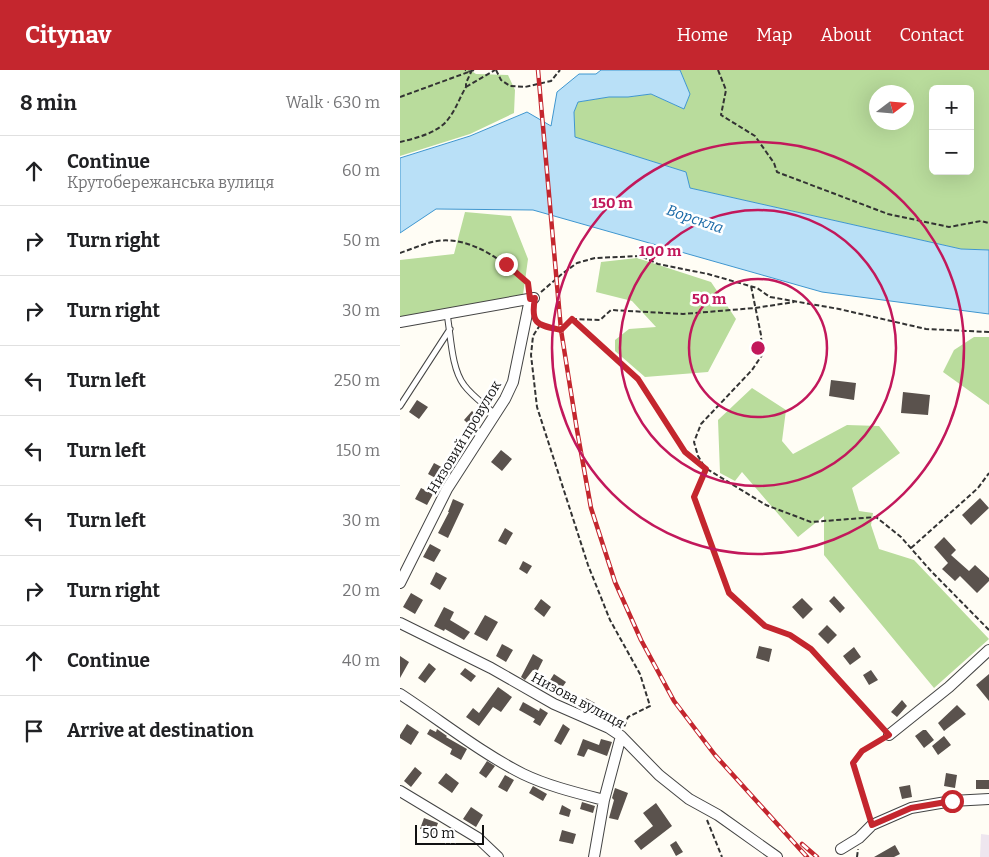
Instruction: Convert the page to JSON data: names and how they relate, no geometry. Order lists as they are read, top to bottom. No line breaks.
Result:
{"streets":{"street":["Низовий провулок","Низова вулиця"]},"water":["Ворскла"],"scale_bar":"50 m","north":"right","page":{"header":"Citynav","nav":["Home","Map","About","Contact"],"heading":["8 min","Walk · 630 m"],"map_buttons":["+","−"],"list":[["Continue","Крутобережанська вулиця","60 m"],["Turn right","50 m"],["Turn right","30 m"],["Turn left","250 m"],["Turn left","150 m"],["Turn left","30 m"],["Turn right","20 m"],["Continue","40 m"],"Arrive at destination"],"scale":"50 m"},"rings":["150 m","100 m","50 m"]}
